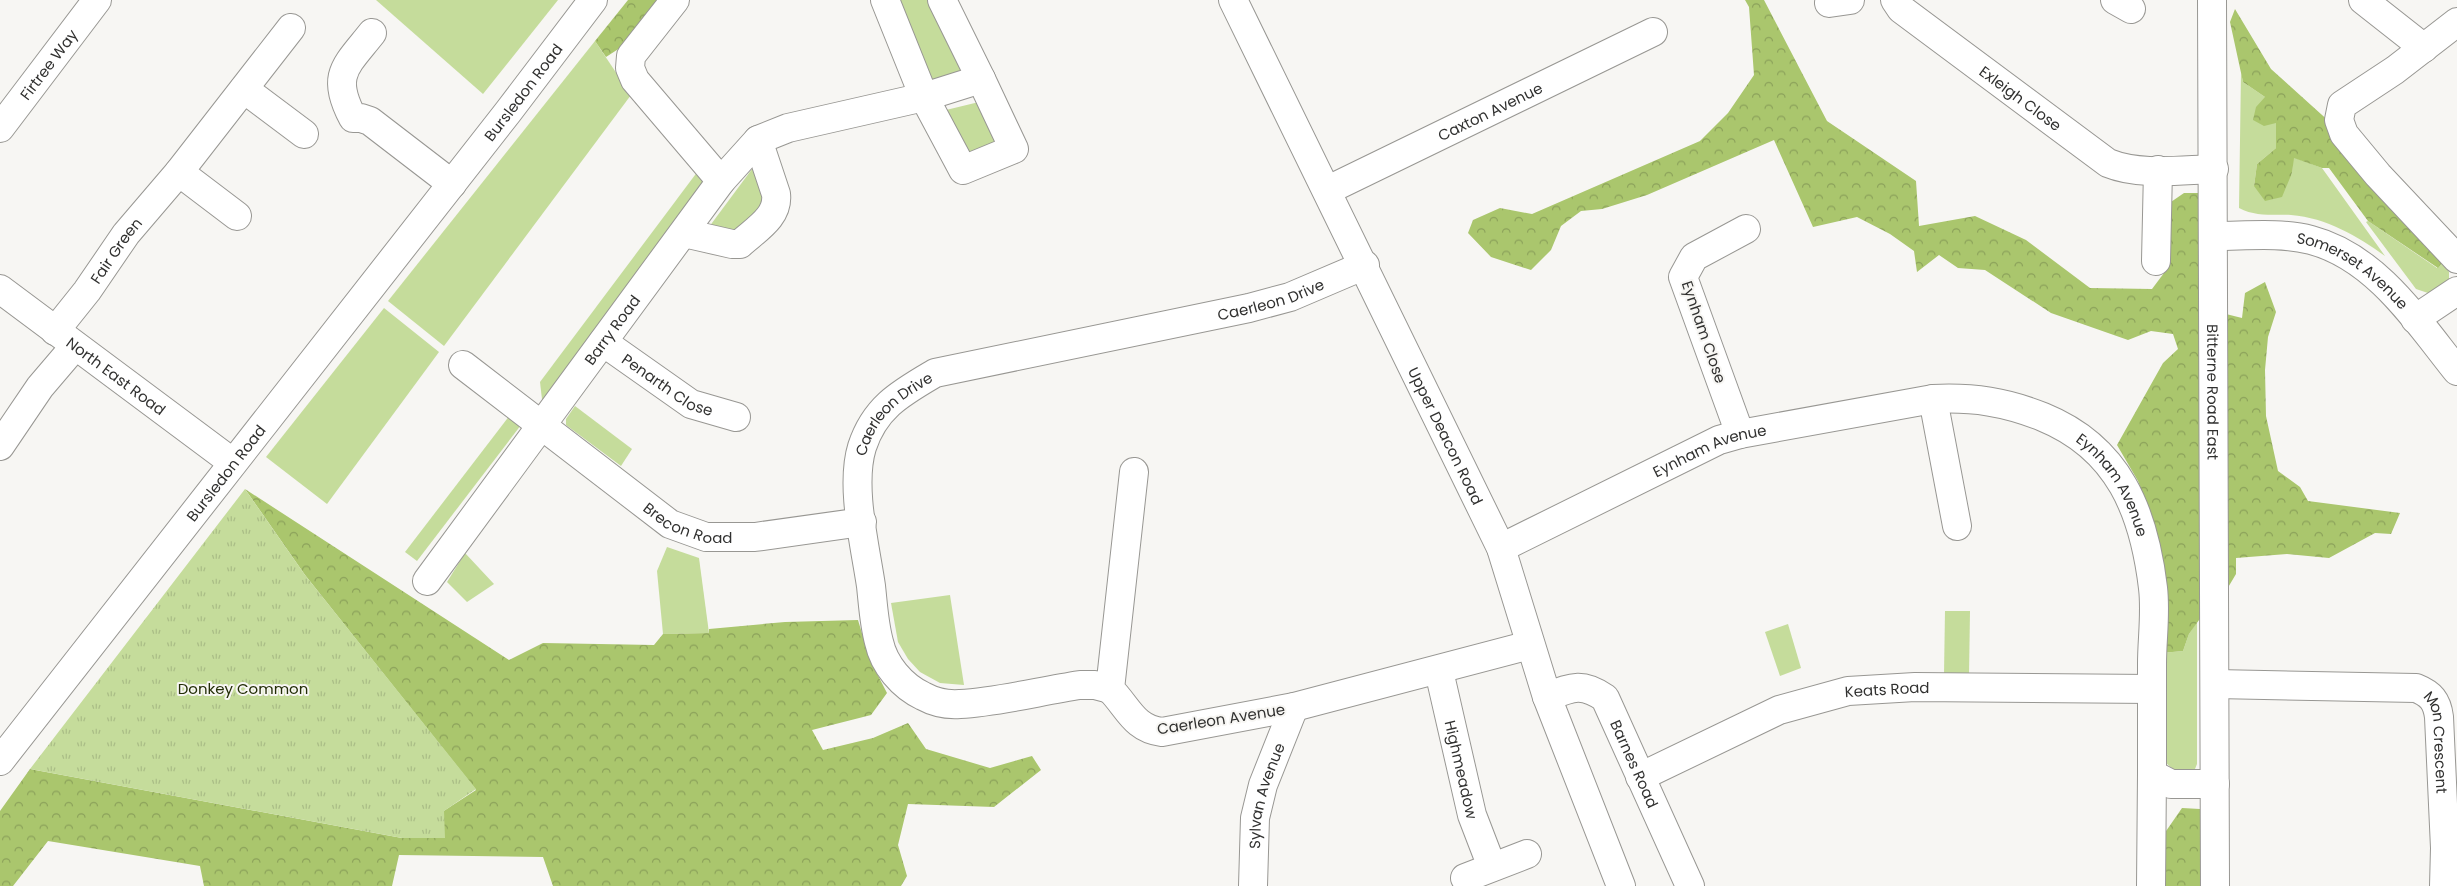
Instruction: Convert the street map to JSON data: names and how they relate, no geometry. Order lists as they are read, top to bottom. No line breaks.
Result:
{"streets":{"street":["Firtree Way","Bursledon Road","Exleigh Close","Caxton Avenue","Fair Green","Somerset Avenue","Caerleon Drive","Barry Road","Eynham Close","North East Road","Penarth Close","Bitterne Road East","Upper Deacon Road","Eynham Avenue","Brecon Road","Keats Road","Caerleon Avenue","Mon Crescent","Barnes Road","Highmeadow","Sylvan Avenue"]},"crossings":[["Bursledon Road","North East Road"],["Exleigh Close","Bitterne Road East"],["Caxton Avenue","Upper Deacon Road"],["Fair Green","North East Road"],["Somerset Avenue","Bitterne Road East"],["Caerleon Drive","Upper Deacon Road"],["Caerleon Drive","Brecon Road"],["Caerleon Drive","Caerleon Avenue"],["Barry Road","Penarth Close"],["Barry Road","Brecon Road"],["Eynham Close","Eynham Avenue"],["Bitterne Road East","Mon Crescent"],["Upper Deacon Road","Eynham Avenue"],["Upper Deacon Road","Caerleon Avenue"],["Upper Deacon Road","Barnes Road"],["Eynham Avenue","Keats Road"],["Keats Road","Barnes Road"],["Caerleon Avenue","Highmeadow"],["Caerleon Avenue","Sylvan Avenue"]],"parks":["Donkey Common"]}
